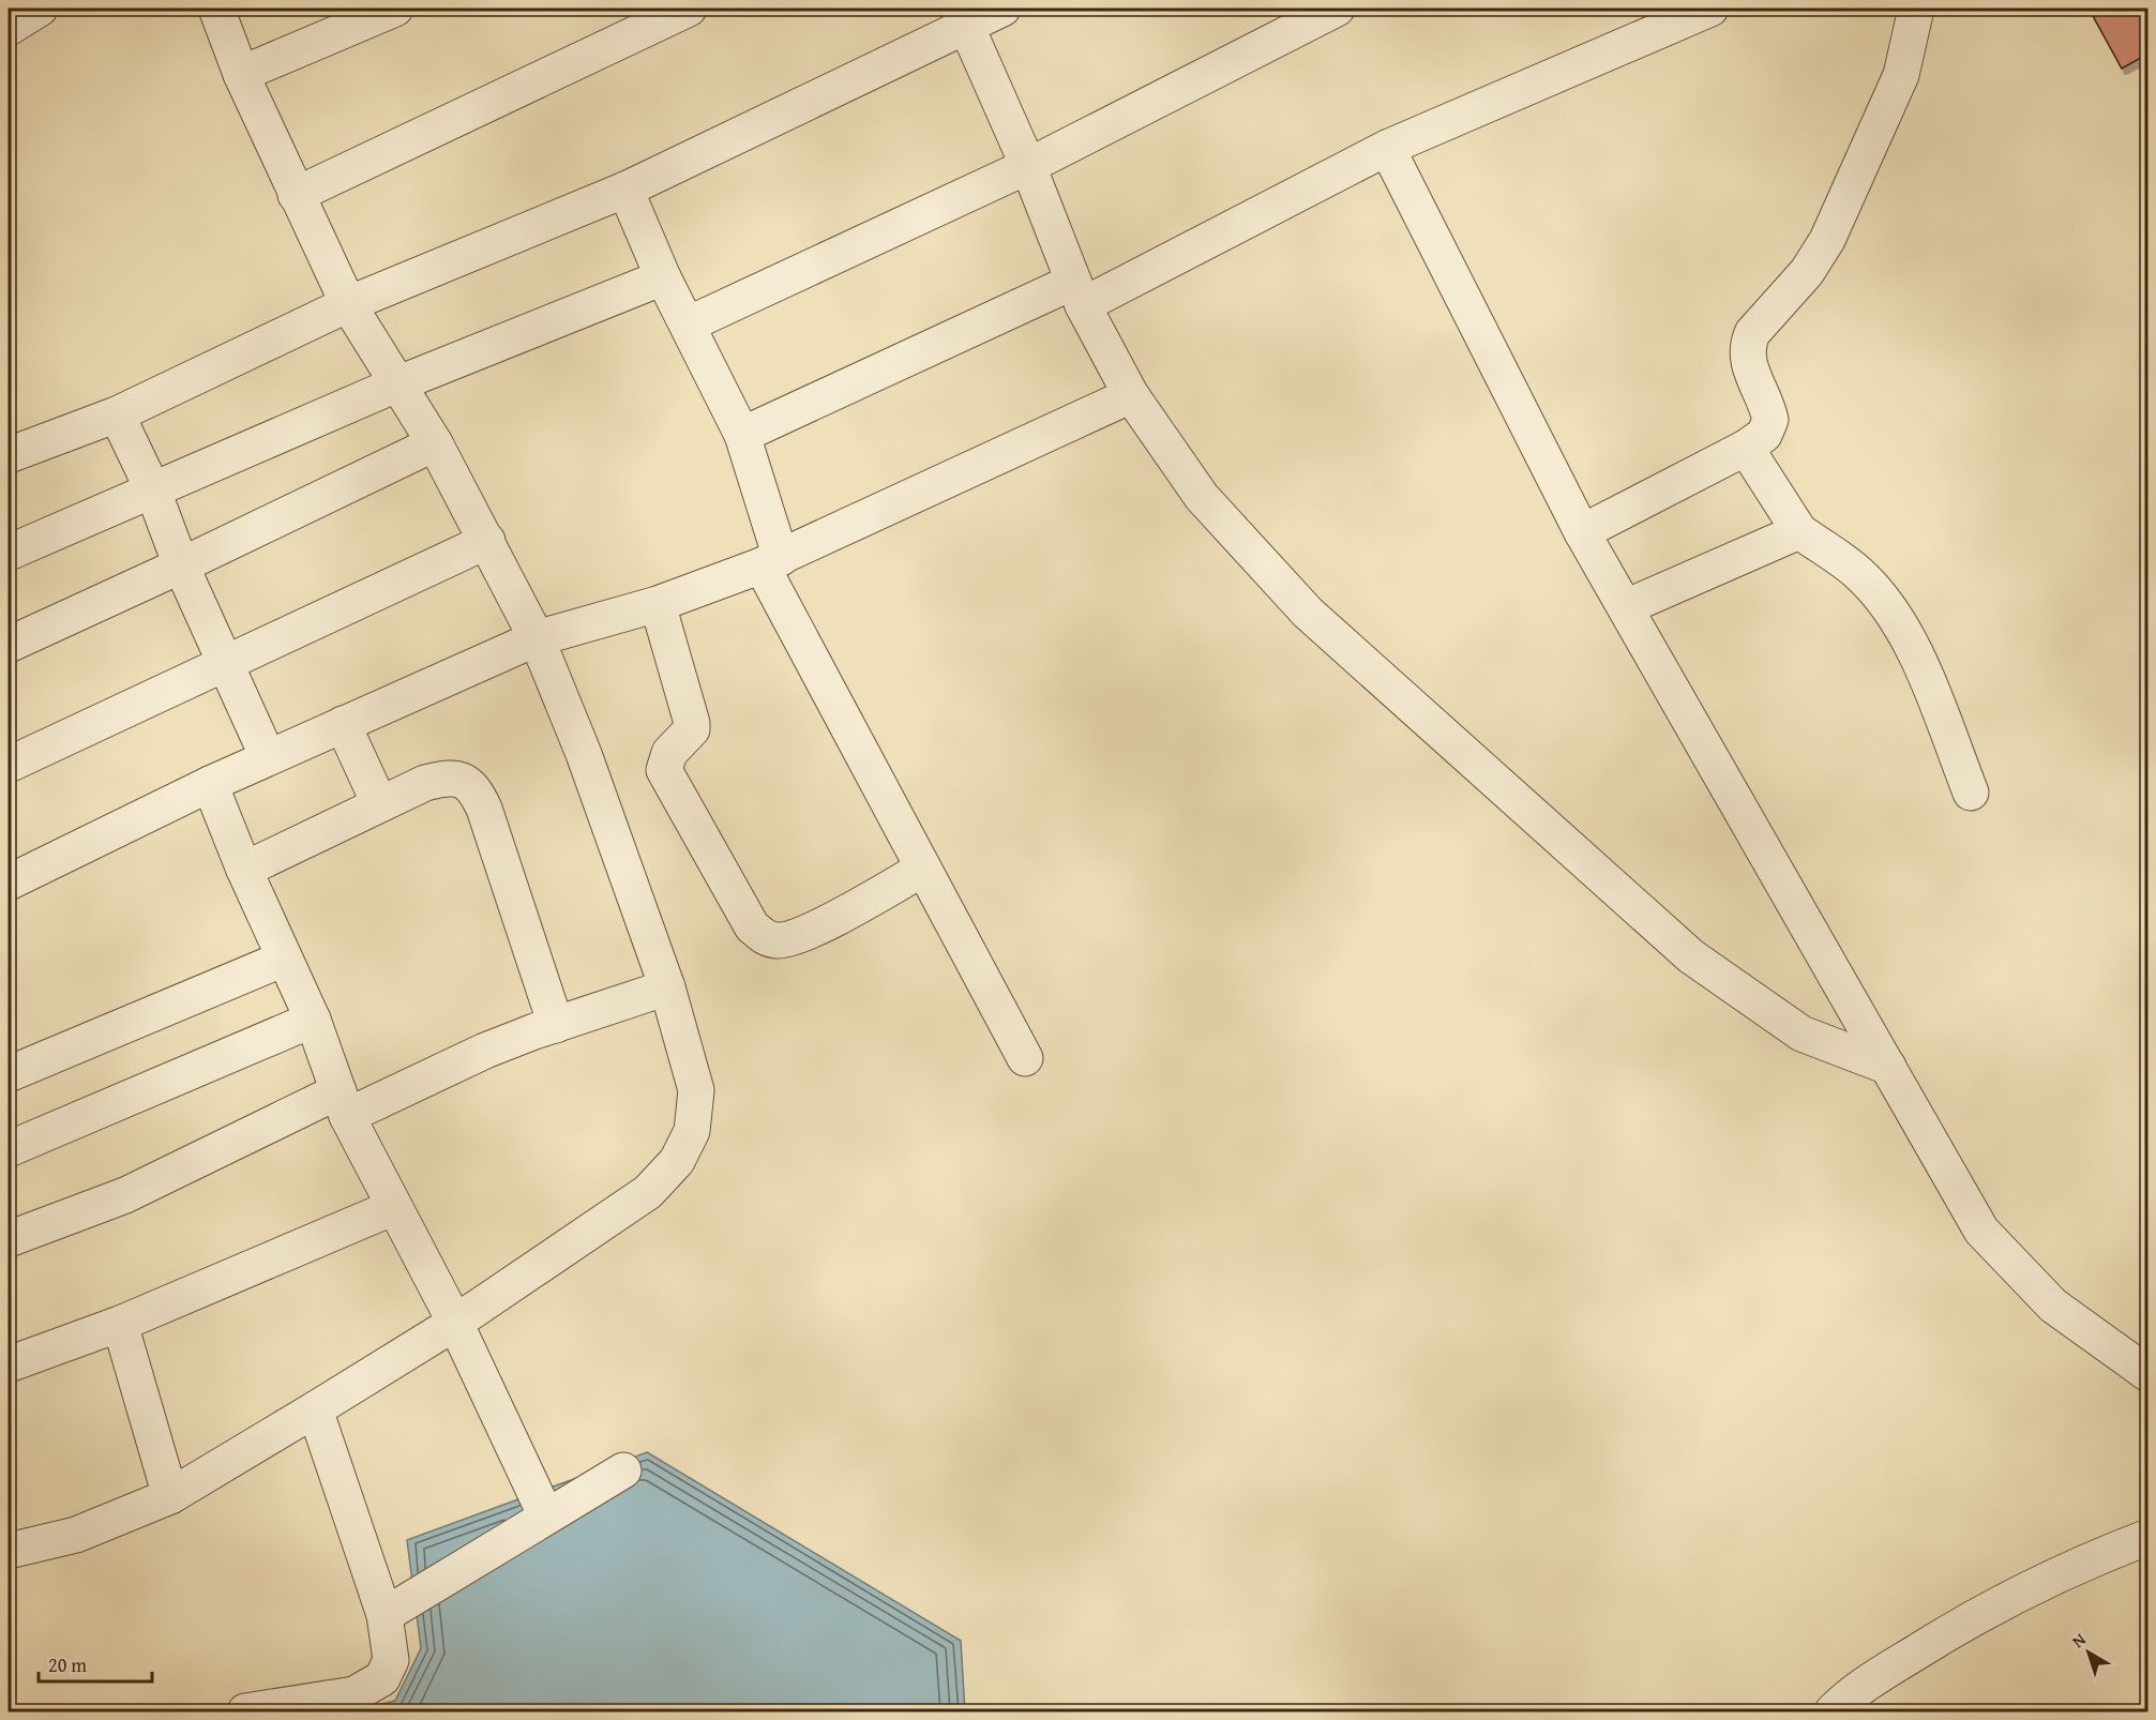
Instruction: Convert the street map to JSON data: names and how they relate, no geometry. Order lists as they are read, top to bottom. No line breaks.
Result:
{"scale_bar":"20 m","north":"top left"}
